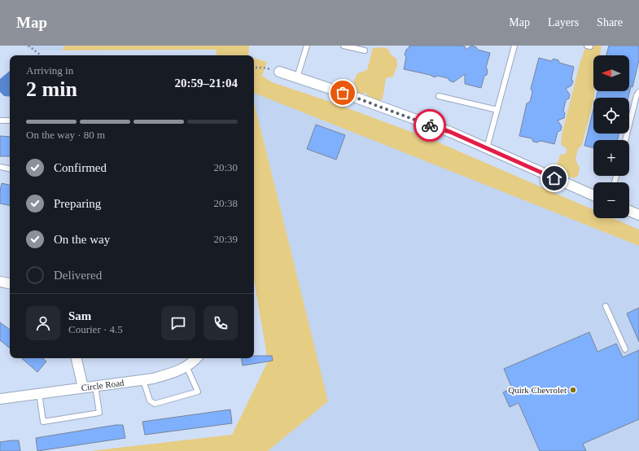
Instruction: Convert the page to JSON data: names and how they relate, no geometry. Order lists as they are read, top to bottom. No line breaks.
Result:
{"streets":{"street":["Circle Road"]},"places":["Quirk Chevrolet"],"north":"left","page":{"header":"Map","nav":["Map","Layers","Share"],"map_buttons":["+","−"],"heading":["2 min","Arriving in","20:59–21:04"],"panel":["Sam","Courier · 4.5"],"bar":"On the way · 80 m","list":[["Confirmed","20:30"],["Preparing","20:38"],["On the way","20:39"],"Delivered"]}}
